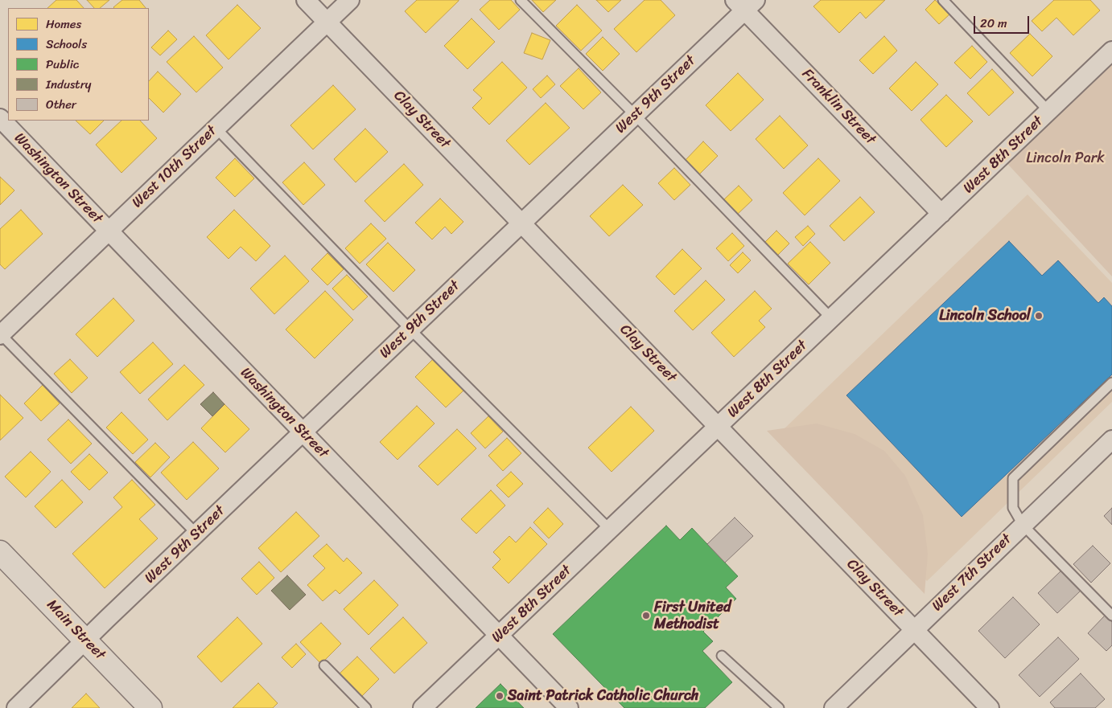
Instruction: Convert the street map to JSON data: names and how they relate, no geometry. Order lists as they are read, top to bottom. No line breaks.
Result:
{"streets":{"main road":["Main Street"],"street":["West 9th Street","Franklin Street","Clay Street","West 8th Street","West 10th Street","Washington Street","West 7th Street"]},"crossings":[["West 9th Street","Franklin Street"],["West 9th Street","Clay Street"],["West 9th Street","Washington Street"],["West 9th Street","Main Street"],["Franklin Street","West 8th Street"],["Clay Street","West 8th Street"],["Clay Street","West 10th Street"],["Clay Street","West 7th Street"],["West 8th Street","Washington Street"],["West 10th Street","Washington Street"]],"parks":["Lincoln Park"],"places":["Lincoln School","First United Methodist","Saint Patrick Catholic Church"],"legend":["Homes","Schools","Public","Industry","Other"],"scale_bar":"20 m"}
